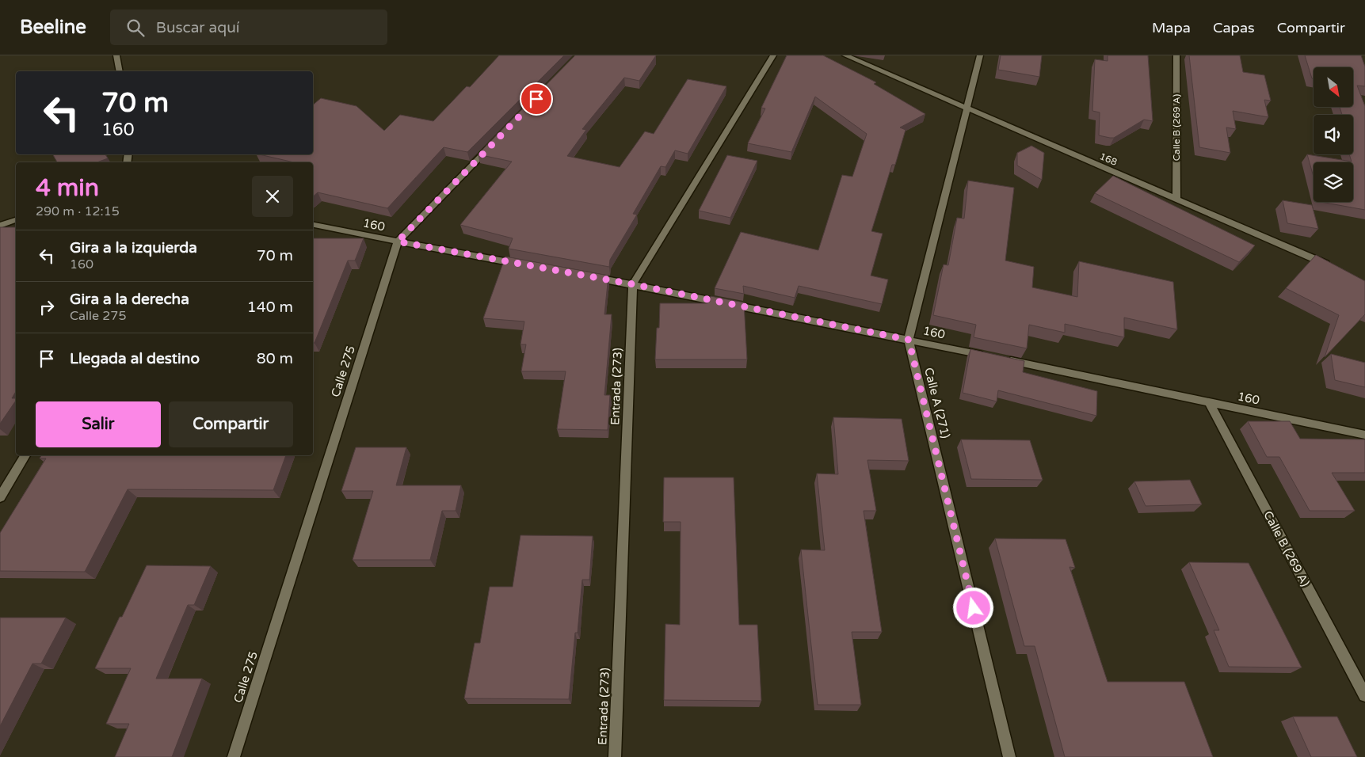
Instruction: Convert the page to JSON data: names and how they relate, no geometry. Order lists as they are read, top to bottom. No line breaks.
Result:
{"streets":{"street":["Calle B (269 A)","168","160","Calle 275","Entrada (273)","Calle A (271)"]},"crossings":[["Calle B (269 A)","168"],["Calle B (269 A)","160"],["168","Calle A (271)"],["160","Calle 275"],["160","Entrada (273)"],["160","Calle A (271)"]],"north":"bottom right","page":{"header":"Beeline","search":"Buscar aquí","nav":["Mapa","Capas","Compartir"],"turn":["70 m","160"],"heading":["4 min","290 m · 12:15"],"list":[{"name":"Gira a la izquierda","note":"160","value":"70 m"},{"name":"Gira a la derecha","note":"Calle 275","value":"140 m"},{"name":"Llegada al destino","value":"80 m"}],"buttons":["Salir","Compartir"]}}
